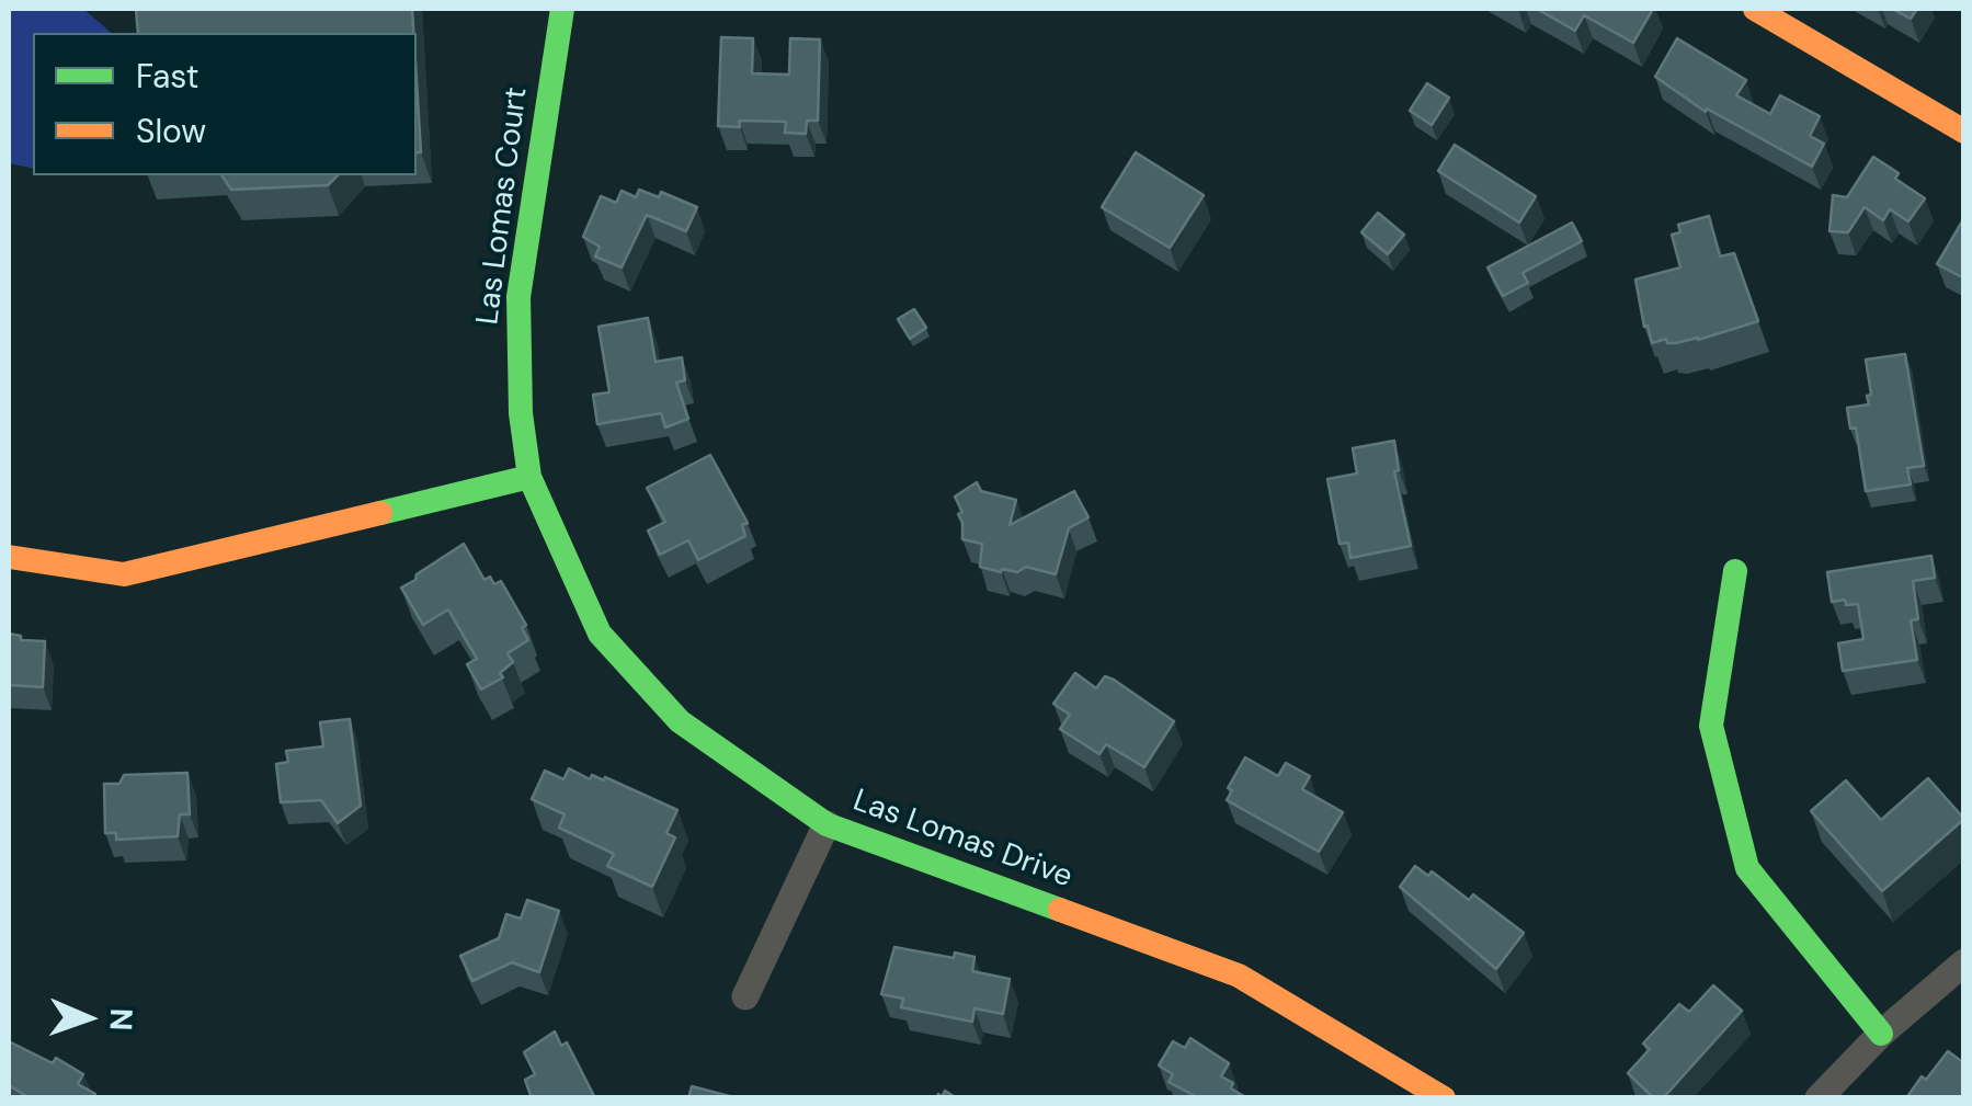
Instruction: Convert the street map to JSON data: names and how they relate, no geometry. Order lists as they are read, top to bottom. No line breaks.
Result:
{"streets":{"street":["Las Lomas Court","Las Lomas Drive"]},"crossings":[["Las Lomas Court","Las Lomas Drive"]],"legend":["Fast","Slow"],"north":"right"}
